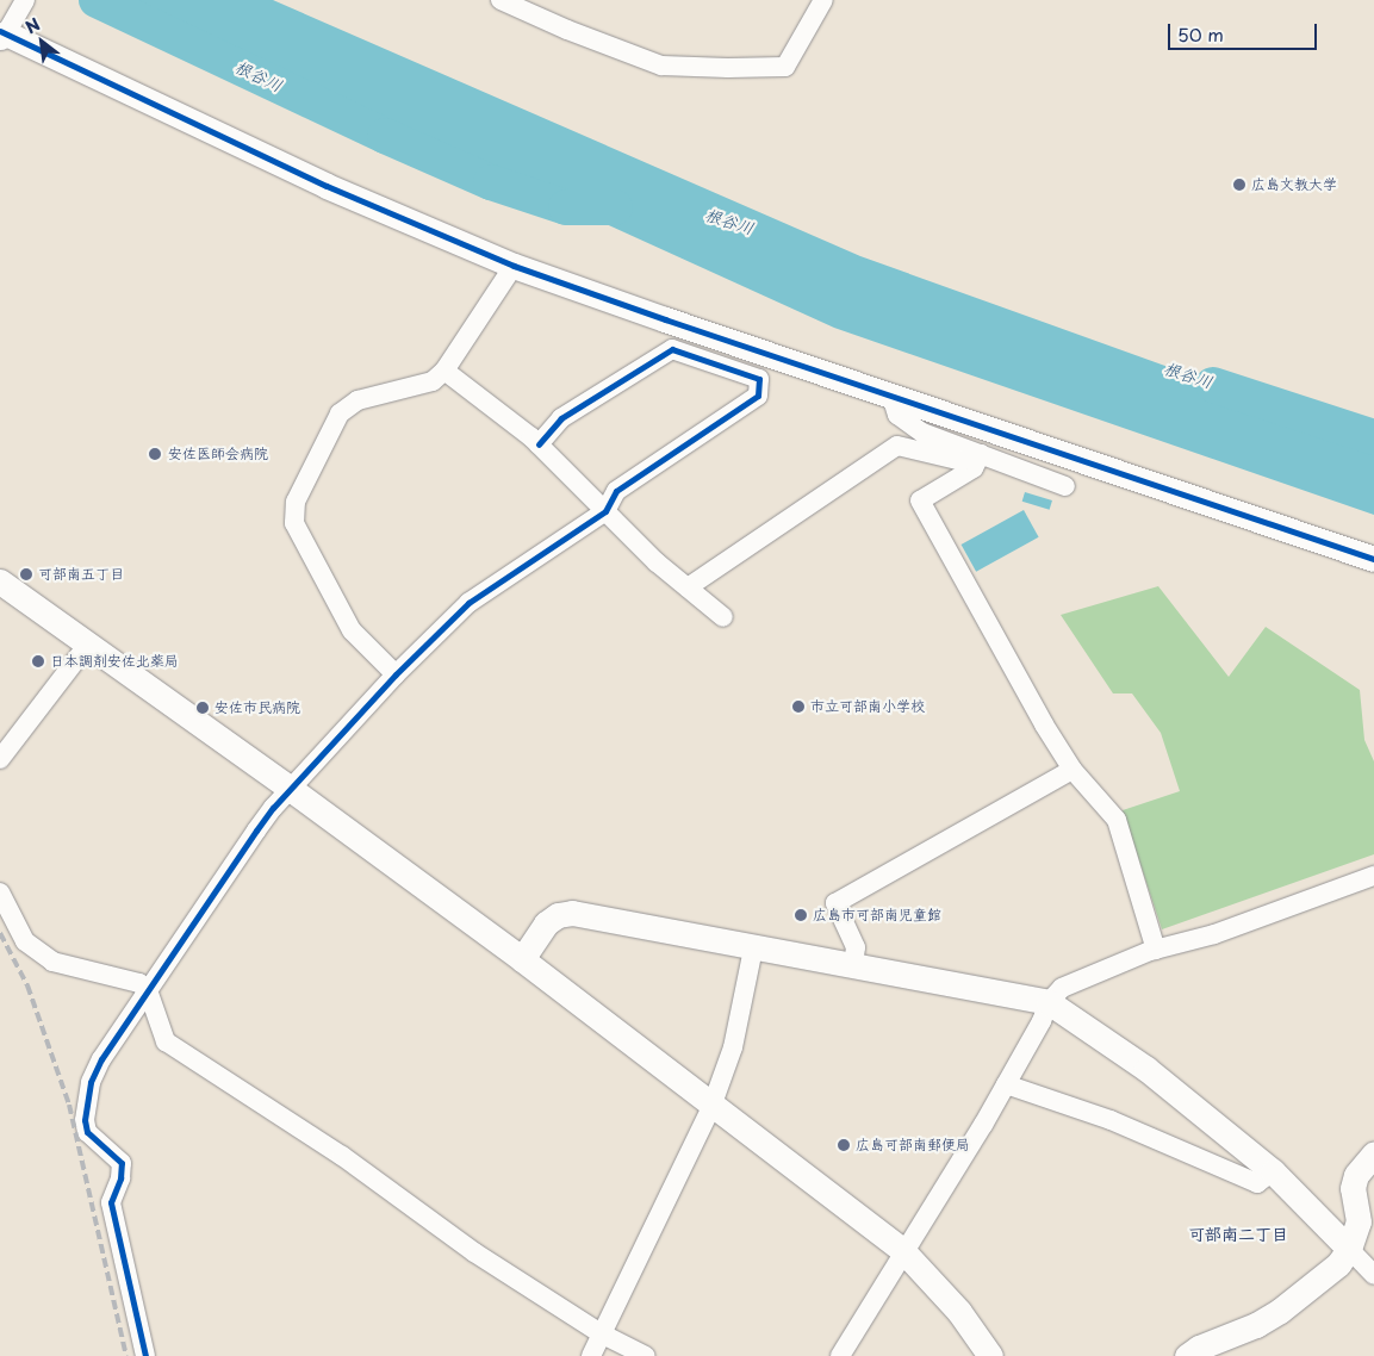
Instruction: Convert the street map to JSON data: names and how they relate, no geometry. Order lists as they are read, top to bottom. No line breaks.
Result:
{"districts":["可部南二丁目"],"water":["根谷川"],"places":["広島文教大学","安佐医師会病院","可部南五丁目","日本調剤安佐北薬局","市立可部南小学校","安佐市民病院","広島市可部南児童館","広島可部南郵便局"],"scale_bar":"50 m","north":"top left"}
